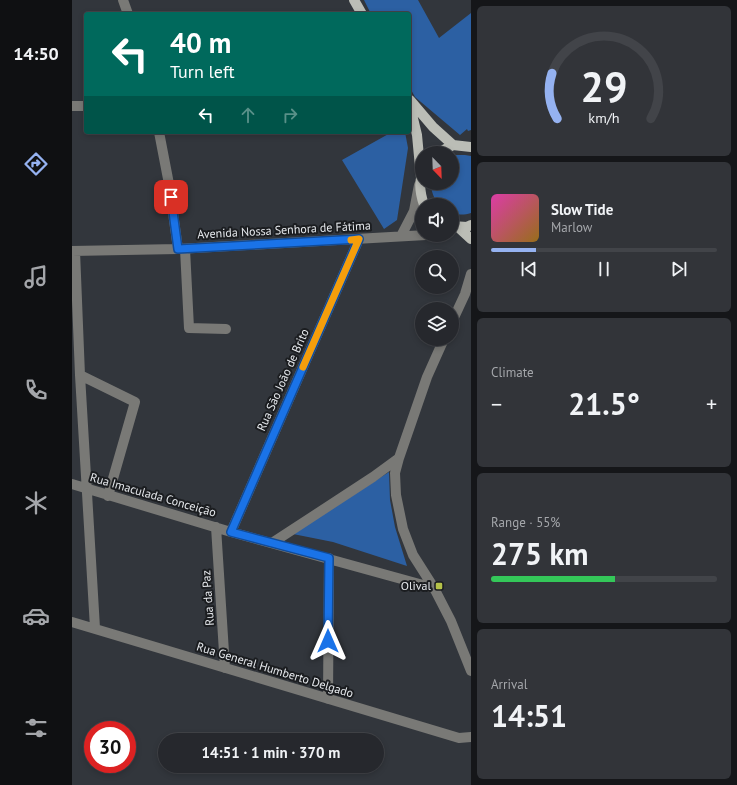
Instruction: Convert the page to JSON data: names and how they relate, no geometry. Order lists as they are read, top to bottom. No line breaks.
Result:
{"streets":{"street":["Avenida Nossa Senhora de Fátima","Rua São João de Brito","Rua Imaculada Conceição","Rua da Paz","Rua General Humberto Delgado"]},"crossings":[["Avenida Nossa Senhora de Fátima","Rua São João de Brito"],["Rua São João de Brito","Rua Imaculada Conceição"],["Rua Imaculada Conceição","Rua da Paz"],["Rua da Paz","Rua General Humberto Delgado"]],"places":{"transit":["Olival"]},"north":"bottom right","page":{"tabs":"14:50","turn":["40 m","Turn left"],"song":["Slow Tide","Marlow"],"tile":["Climate",["Range · 55%","275 km"],["Arrival","14:51"]],"heat":["−","21.5°","+"],"limit":"30","trip":"14:51 · 1 min · 370 m","gauge":["29","km/h"]}}
